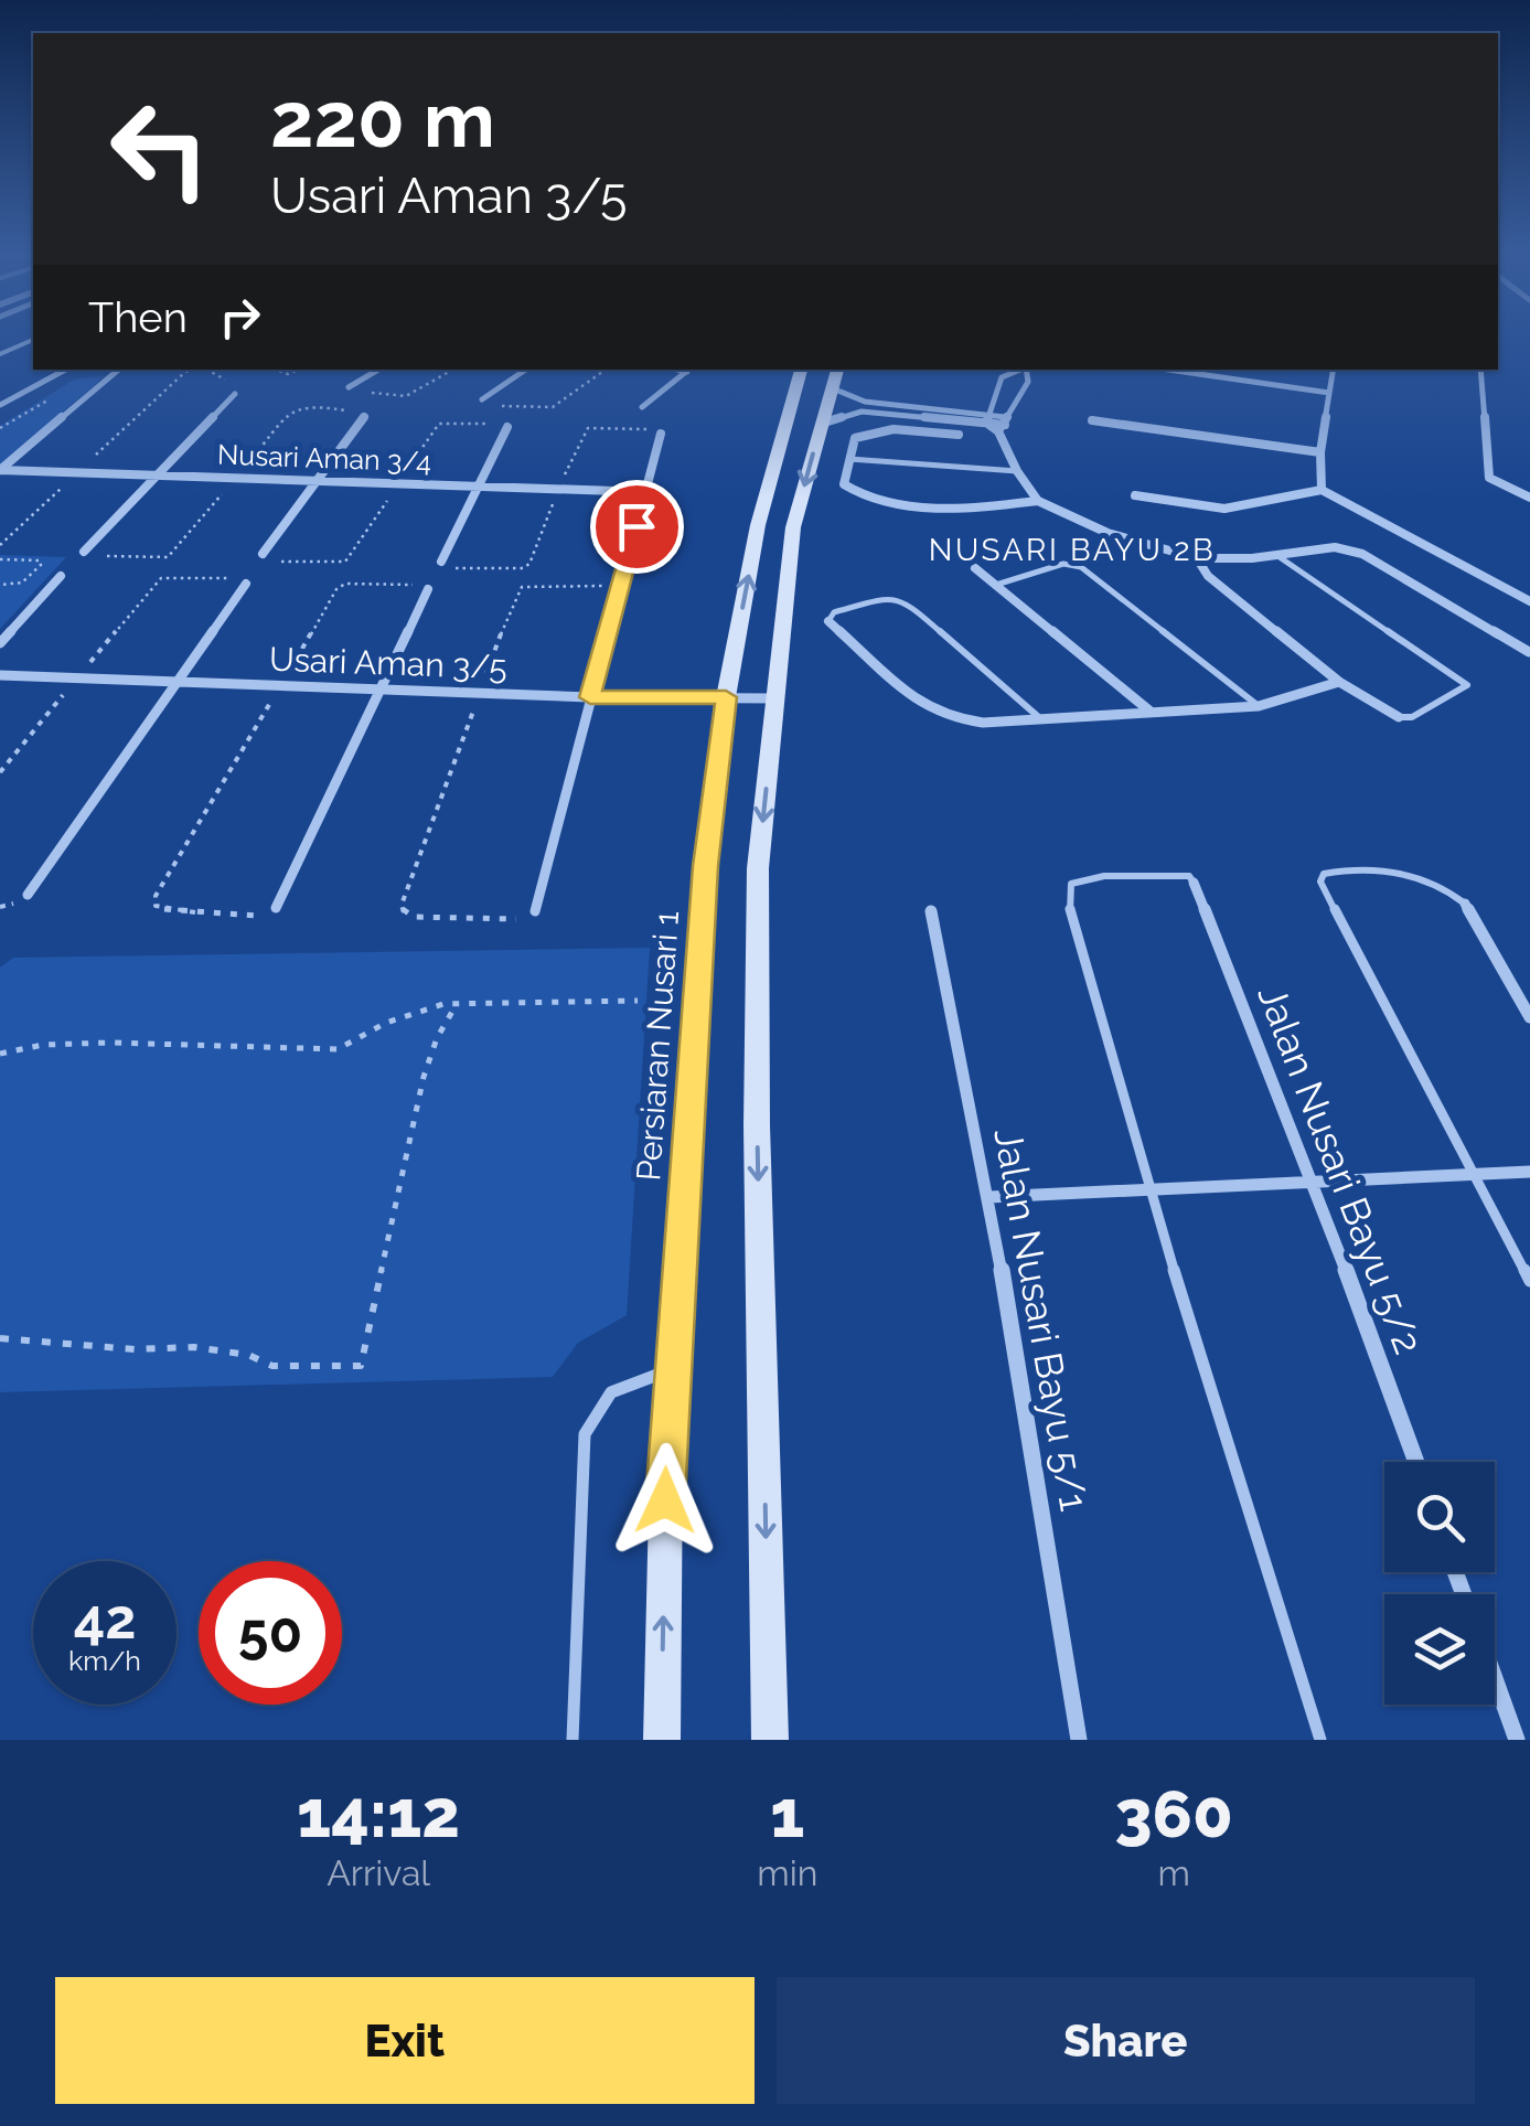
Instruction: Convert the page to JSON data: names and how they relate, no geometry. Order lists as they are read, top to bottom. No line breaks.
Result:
{"streets":{"main road":["Persiaran Nusari 1"],"street":["Nusari Aman 3/4","Usari Aman 3/5","Jalan Nusari Bayu 5/2","Jalan Nusari Bayu 5/1"]},"crossings":[["Usari Aman 3/5","Persiaran Nusari 1"]],"districts":["NUSARI BAYU 2B"],"page":{"turn":["220 m","Usari Aman 3/5"],"then":"Then","speed":"42 km/h","limit":"50","eta":["14:12","Arrival","1","min","360","m"],"buttons":["Exit","Share"]}}
